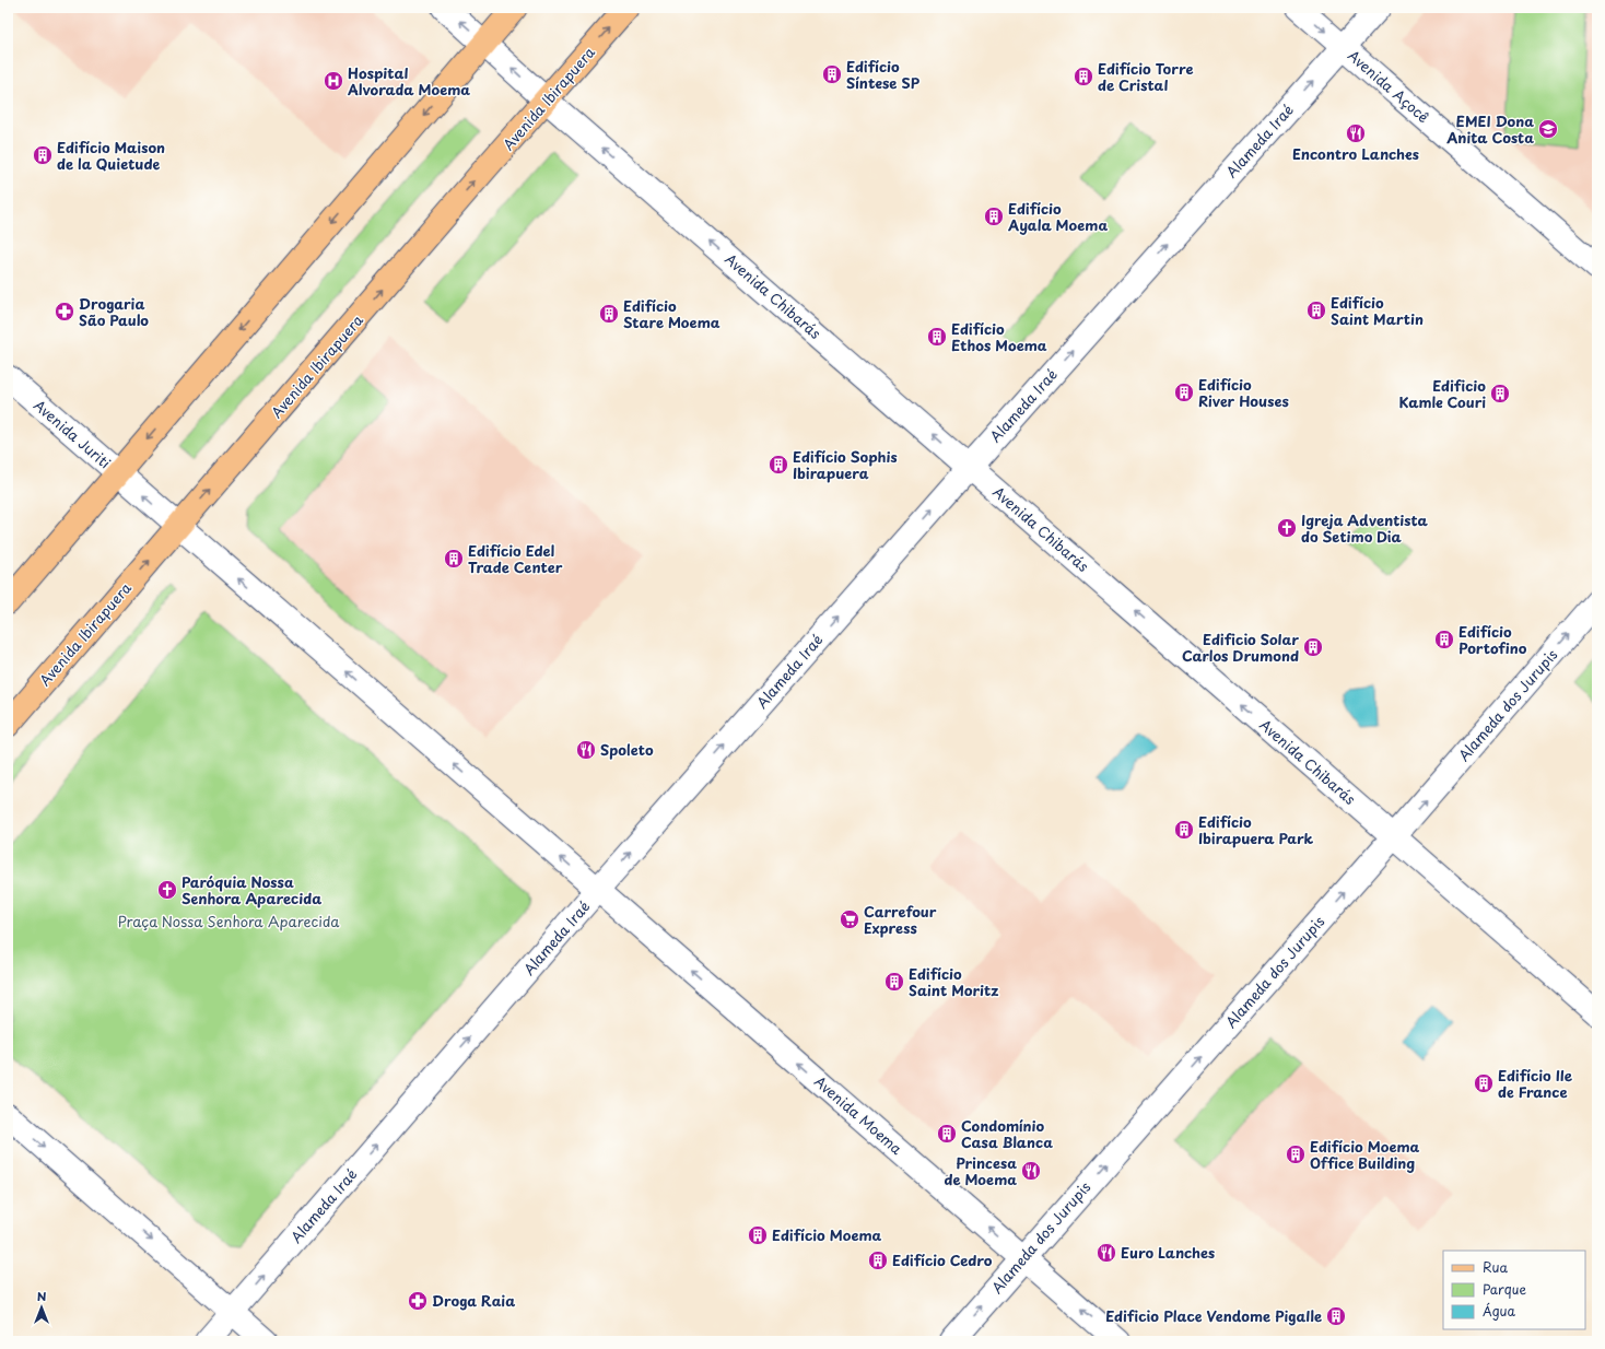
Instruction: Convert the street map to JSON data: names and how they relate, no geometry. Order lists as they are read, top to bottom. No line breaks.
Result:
{"streets":{"main road":["Avenida Ibirapuera"],"street":["Avenida Açocê","Alameda Iraé","Avenida Chibarás","Avenida Juriti","Alameda dos Jurupis","Avenida Moema"]},"crossings":[["Avenida Açocê","Alameda Iraé"],["Avenida Ibirapuera","Avenida Chibarás"],["Alameda Iraé","Avenida Chibarás"],["Alameda Iraé","Avenida Moema"],["Avenida Chibarás","Alameda dos Jurupis"],["Alameda dos Jurupis","Avenida Moema"]],"one_way":["Alameda Iraé","Avenida Chibarás","Alameda dos Jurupis","Avenida Moema"],"parks":["Praça Nossa Senhora Aparecida"],"places":{"building":["Edifício Síntese SP","Edifício Torre de Cristal","Edifício Maison de la Quietude","Edifício Ayala Moema","Edifício Saint Martin","Edifício Stare Moema","Edifício Ethos Moema","Edifício River Houses","Edificio Kamle Couri","Edifício Sophis Ibirapuera","Edifício Edel Trade Center","Edifício Portofino","Edificio Solar Carlos Drumond","Edifício Ibirapuera Park","Edifício Saint Moritz","Edifício Ile de France","Condomínio Casa Blanca","Edifício Moema Office Building","Edifício Moema","Edifício Cedro","Edificio Place Vendome Pigalle"],"hospital":["Hospital Alvorada Moema"],"school or university":["EMEI Dona Anita Costa"],"restaurant":["Encontro Lanches","Spoleto","Princesa de Moema","Euro Lanches"],"pharmacy":["Drogaria São Paulo","Droga Raia"],"church":["Igreja Adventista do Setimo Dia","Paróquia Nossa Senhora Aparecida"],"supermarket":["Carrefour Express"]},"legend":["Rua","Parque","Água"],"north":"top"}
